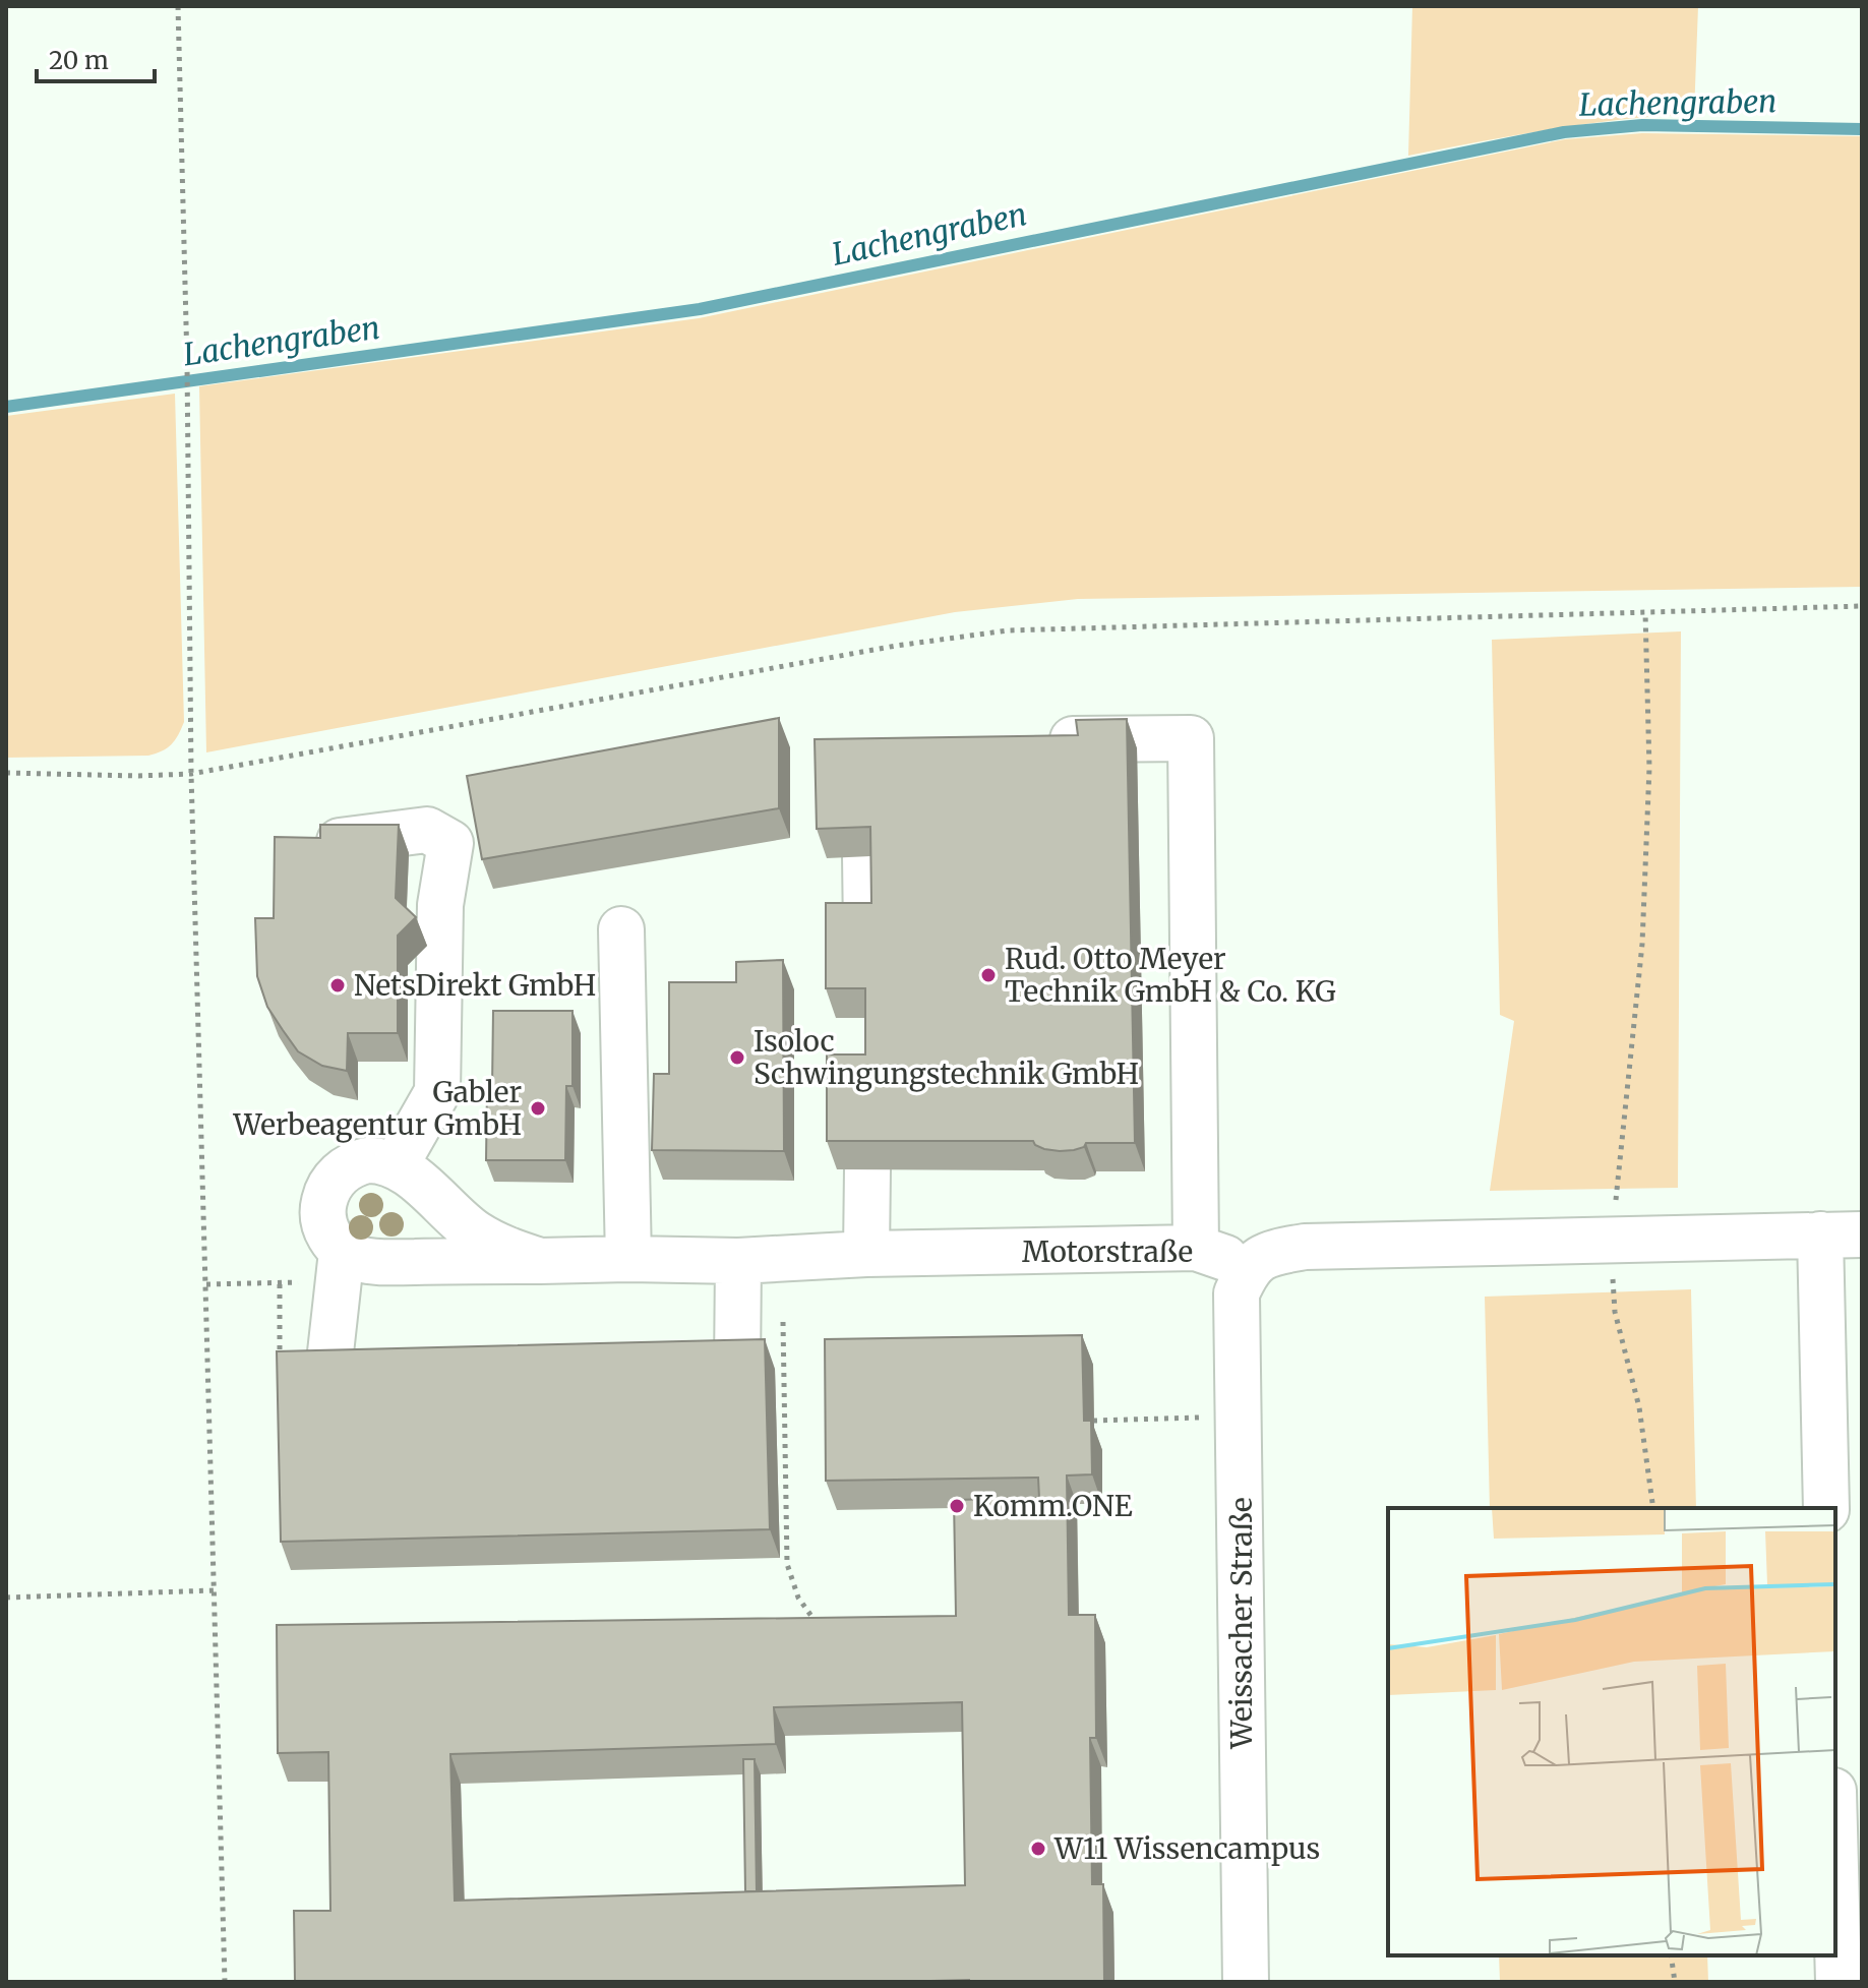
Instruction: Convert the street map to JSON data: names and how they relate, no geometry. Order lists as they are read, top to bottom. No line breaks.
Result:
{"streets":{"street":["Motorstraße","Weissacher Straße"]},"crossings":[["Motorstraße","Weissacher Straße"]],"water":["Lachengraben"],"places":["Rud. Otto Meyer Technik GmbH & Co. KG","NetsDirekt GmbH","Isoloc Schwingungstechnik GmbH","Gabler Werbeagentur GmbH","Komm.ONE","W11 Wissencampus"],"scale_bar":"20 m"}
